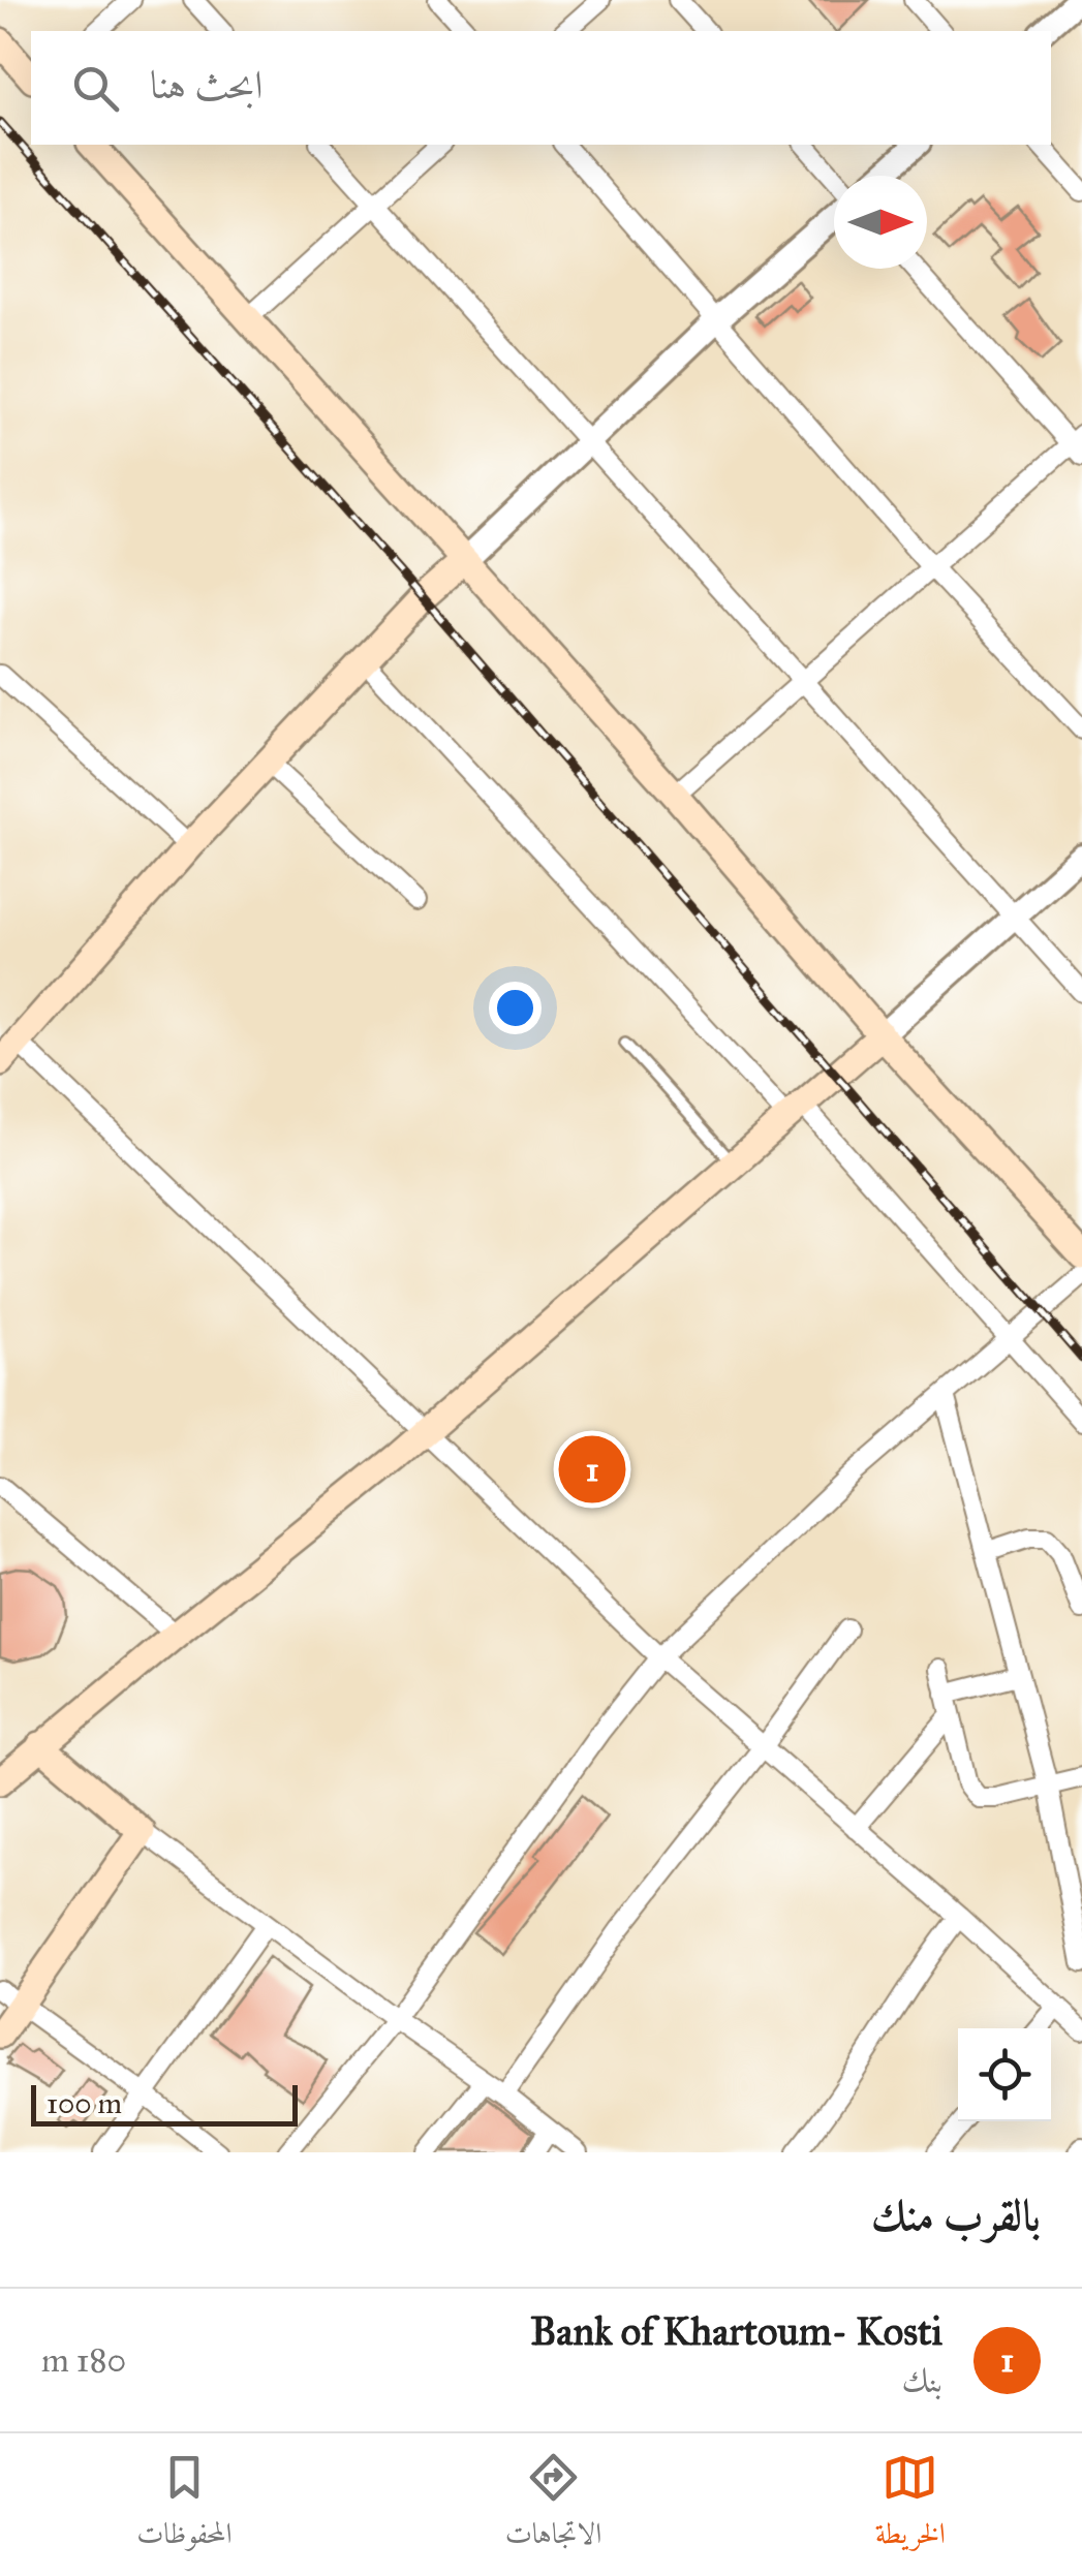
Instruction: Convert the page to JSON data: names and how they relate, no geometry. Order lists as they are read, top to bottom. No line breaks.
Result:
{"scale_bar":"100 m","north":"right","page":{"search":"ابحث هنا","pins":"1","scale":"100 m","heading":"بالقرب منك","list":[{"mark":"1","name":"Bank of Khartoum- Kosti","note":"بنك","value":"180 m"}],"nav":["الخريطة","الاتجاهات","المحفوظات"]}}
